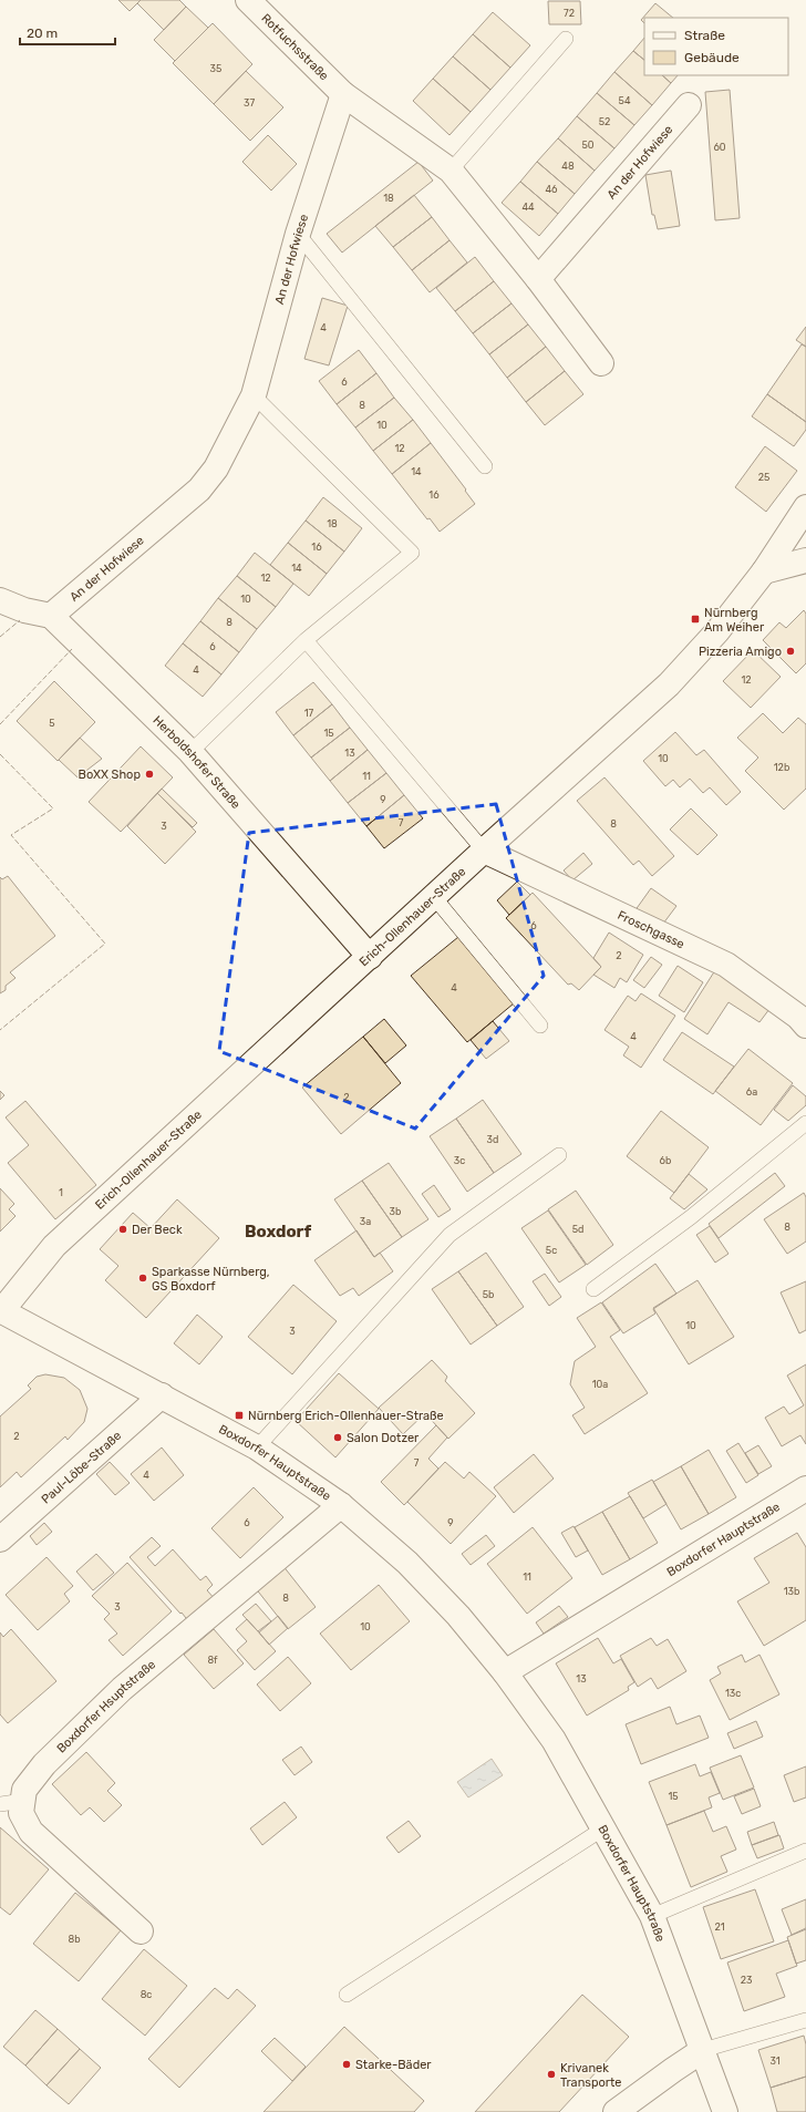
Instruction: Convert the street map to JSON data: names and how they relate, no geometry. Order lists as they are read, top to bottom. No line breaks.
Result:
{"streets":{"street":["Rotfuchsstraße","An der Hofwiese","Herboldshofer Straße","Erich-Ollenhauer-Straße","Froschgasse","Boxdorfer Hauptstraße","Paul-Löbe-Straße","Boxdorfer Hsuptstraße"]},"crossings":[["Rotfuchsstraße","An der Hofwiese"],["An der Hofwiese","Herboldshofer Straße"],["Herboldshofer Straße","Erich-Ollenhauer-Straße"],["Erich-Ollenhauer-Straße","Froschgasse"],["Erich-Ollenhauer-Straße","Boxdorfer Hauptstraße"],["Boxdorfer Hauptstraße","Paul-Löbe-Straße"],["Boxdorfer Hauptstraße","Boxdorfer Hsuptstraße"]],"districts":["Boxdorf"],"places":{"transit":["Nürnberg Am Weiher","Nürnberg Erich-Ollenhauer-Straße"],"other":["Pizzeria Amigo","BoXX Shop","Der Beck","Sparkasse Nürnberg, GS Boxdorf","Salon Dotzer","Starke-Bäder","Krivanek Transporte"]},"house_numbers":["72","35","54","37","52","50","60","48","46","18","44","4","6","8","10","12","14","25","16","18","16","14","12","10","8","6","4","12","17","5","15","13","10","12b","11","9","7","8","3","6","2","4","4","6a","2","3d","3c","6b","1","3b","3a","8","5d","5c","5b","10","3","10a","2","7","4","6","9","11","13b","8","3","10","8f","13","13c","15","21","8b","23","8c","31"],"legend":["Straße","Gebäude"],"scale_bar":"20 m"}
